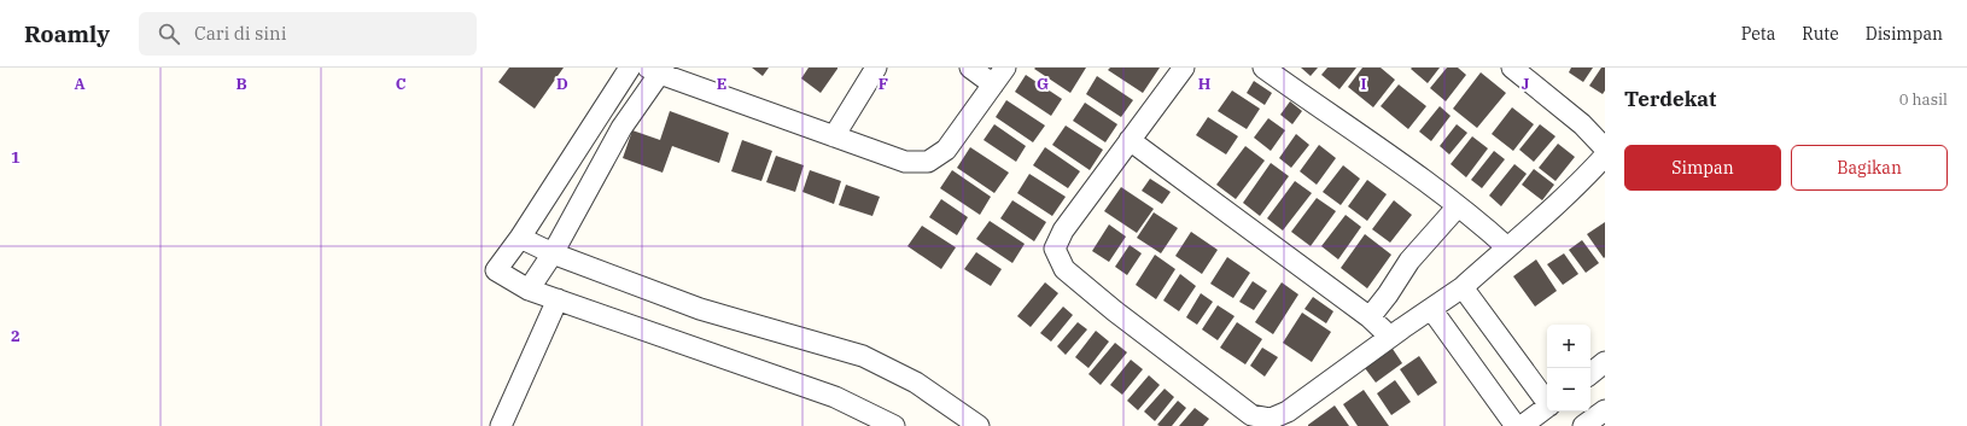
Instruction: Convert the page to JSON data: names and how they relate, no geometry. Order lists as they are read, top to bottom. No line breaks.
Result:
{"page":{"header":"Roamly","search":"Cari di sini","nav":["Peta","Rute","Disimpan"],"heading":["Terdekat","0 hasil"],"buttons":["Simpan","Bagikan"],"map_buttons":["+","−"]},"grid":{"columns":["A","B","C","D","E","F","G","H","I","J"],"rows":["1","2"]}}
